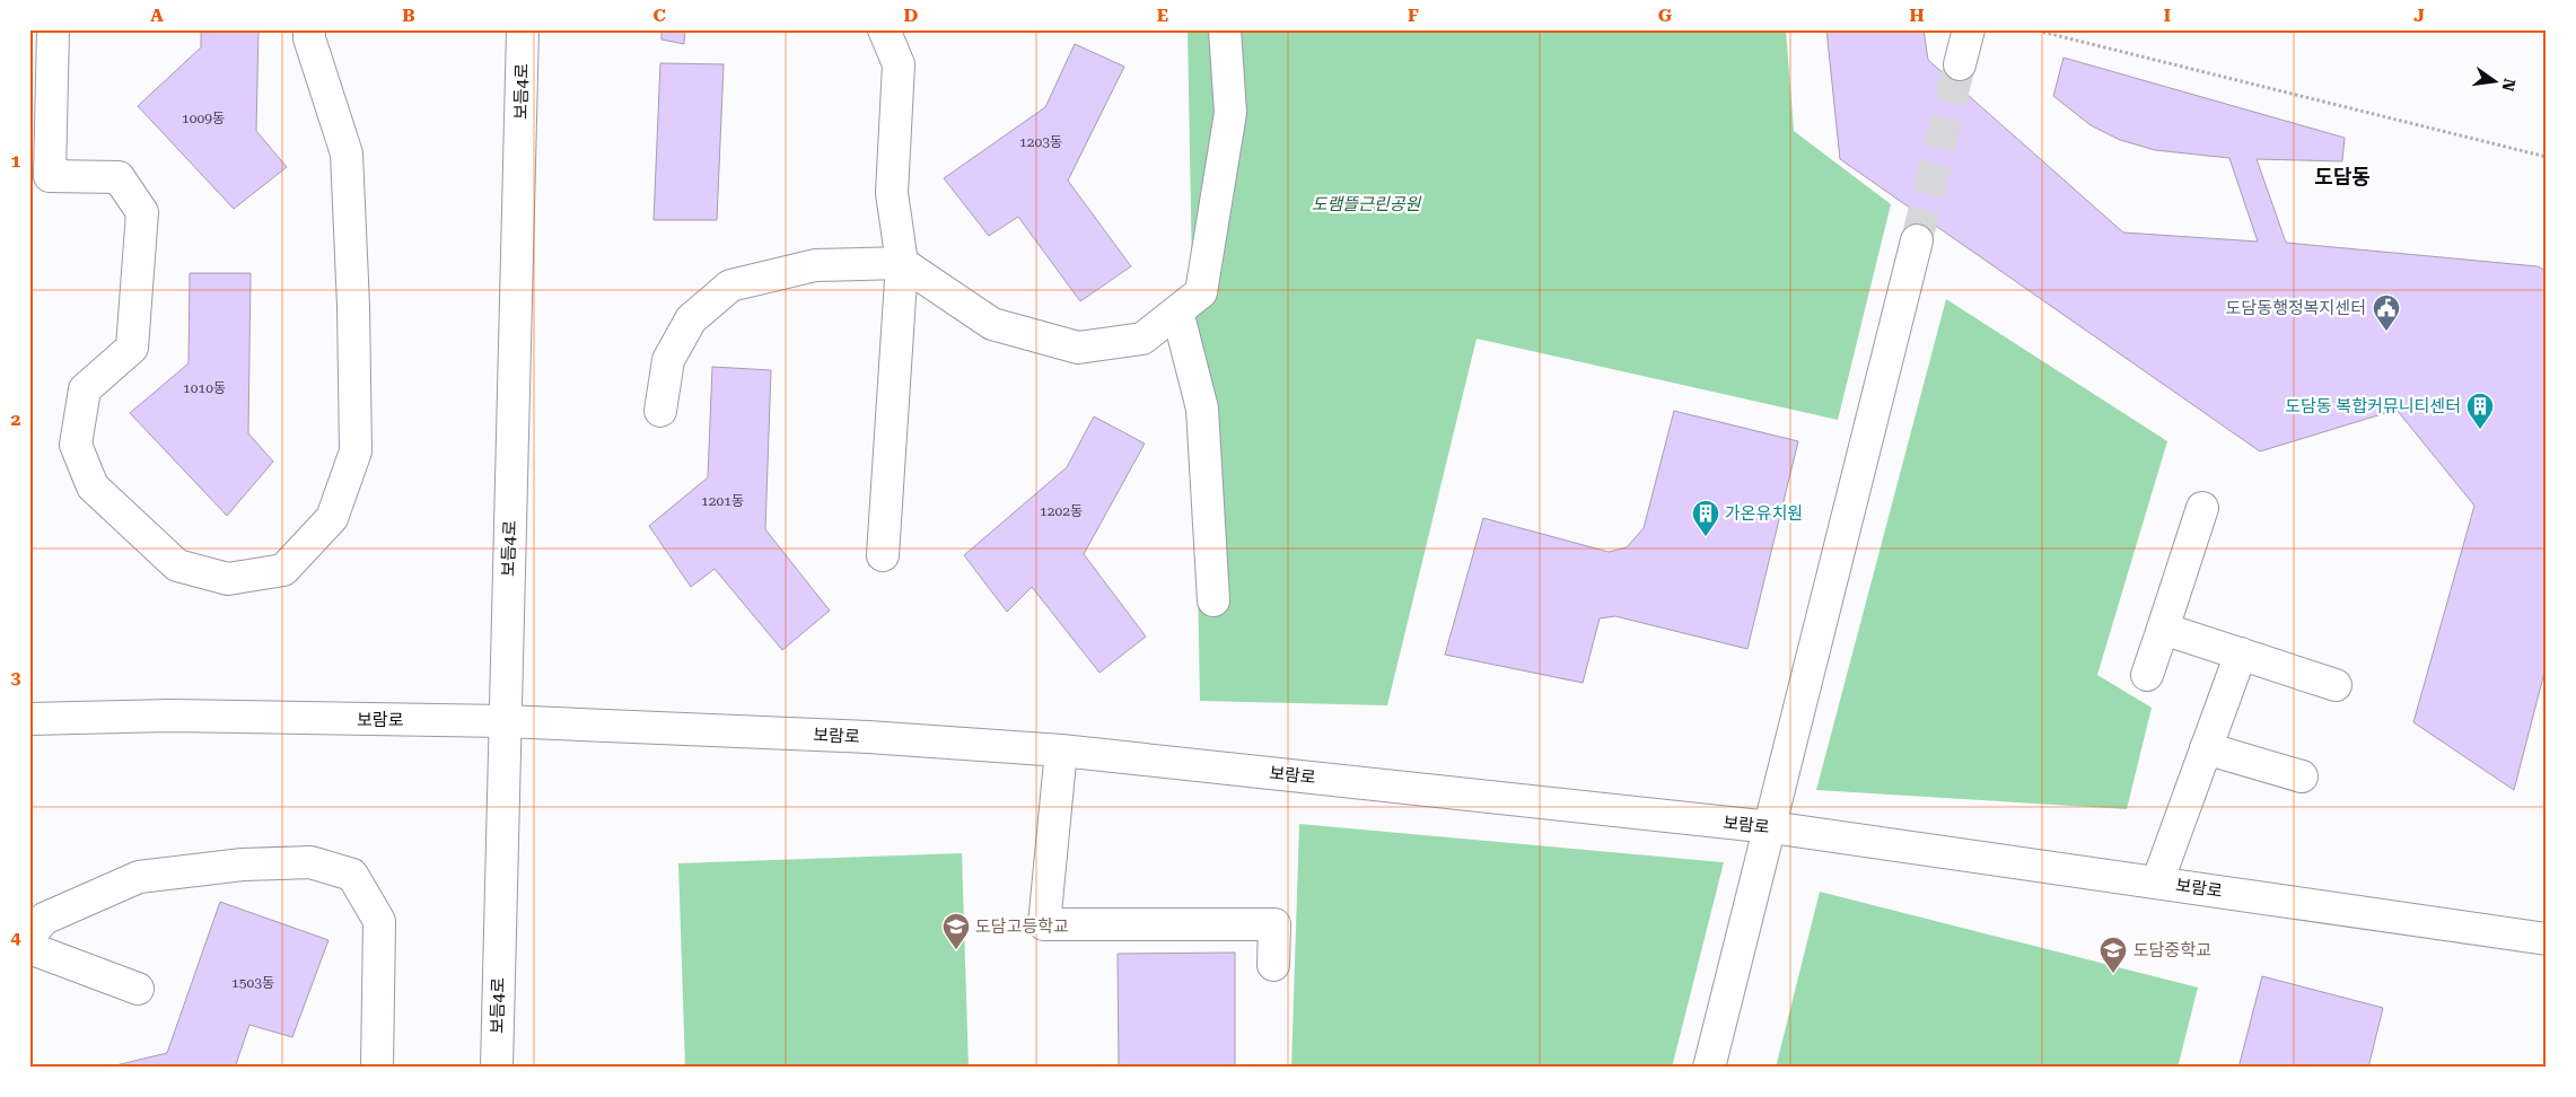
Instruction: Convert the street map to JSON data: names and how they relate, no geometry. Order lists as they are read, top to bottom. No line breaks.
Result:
{"streets":{"street":["보듬4로","보람로"]},"crossings":[["보듬4로","보람로"]],"districts":["도담동"],"parks":["도램뜰근린공원"],"places":{"public building":["도담동행정복지센터"],"building":["도담동 복합커뮤니티센터","가온유치원"],"school or university":["도담고등학교","도담중학교"]},"house_numbers":["1009동","1203동","1010동","1201동","1202동","1503동"],"north":"right","grid":{"columns":["A","B","C","D","E","F","G","H","I","J"],"rows":["1","2","3","4"]}}
